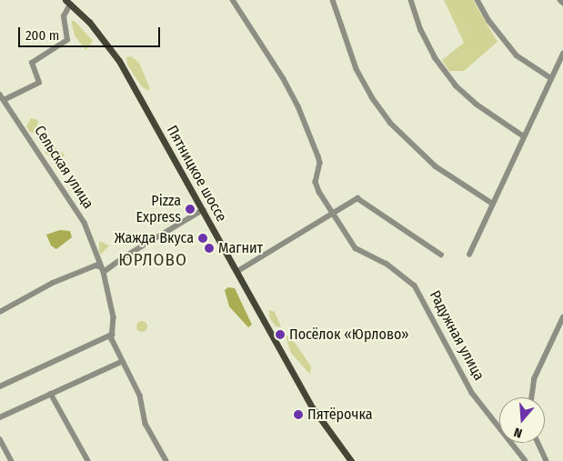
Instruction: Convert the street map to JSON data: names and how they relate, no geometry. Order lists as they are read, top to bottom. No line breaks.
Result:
{"streets":{"main road":["Пятницкое шоссе"],"street":["Сельская улица","Радужная улица"]},"districts":["ЮРЛОВО"],"places":["Pizza Express","Жажда Вкуса","Магнит","Посёлок «Юрлово»","Пятёрочка"],"scale_bar":"200 m","north":"bottom"}
